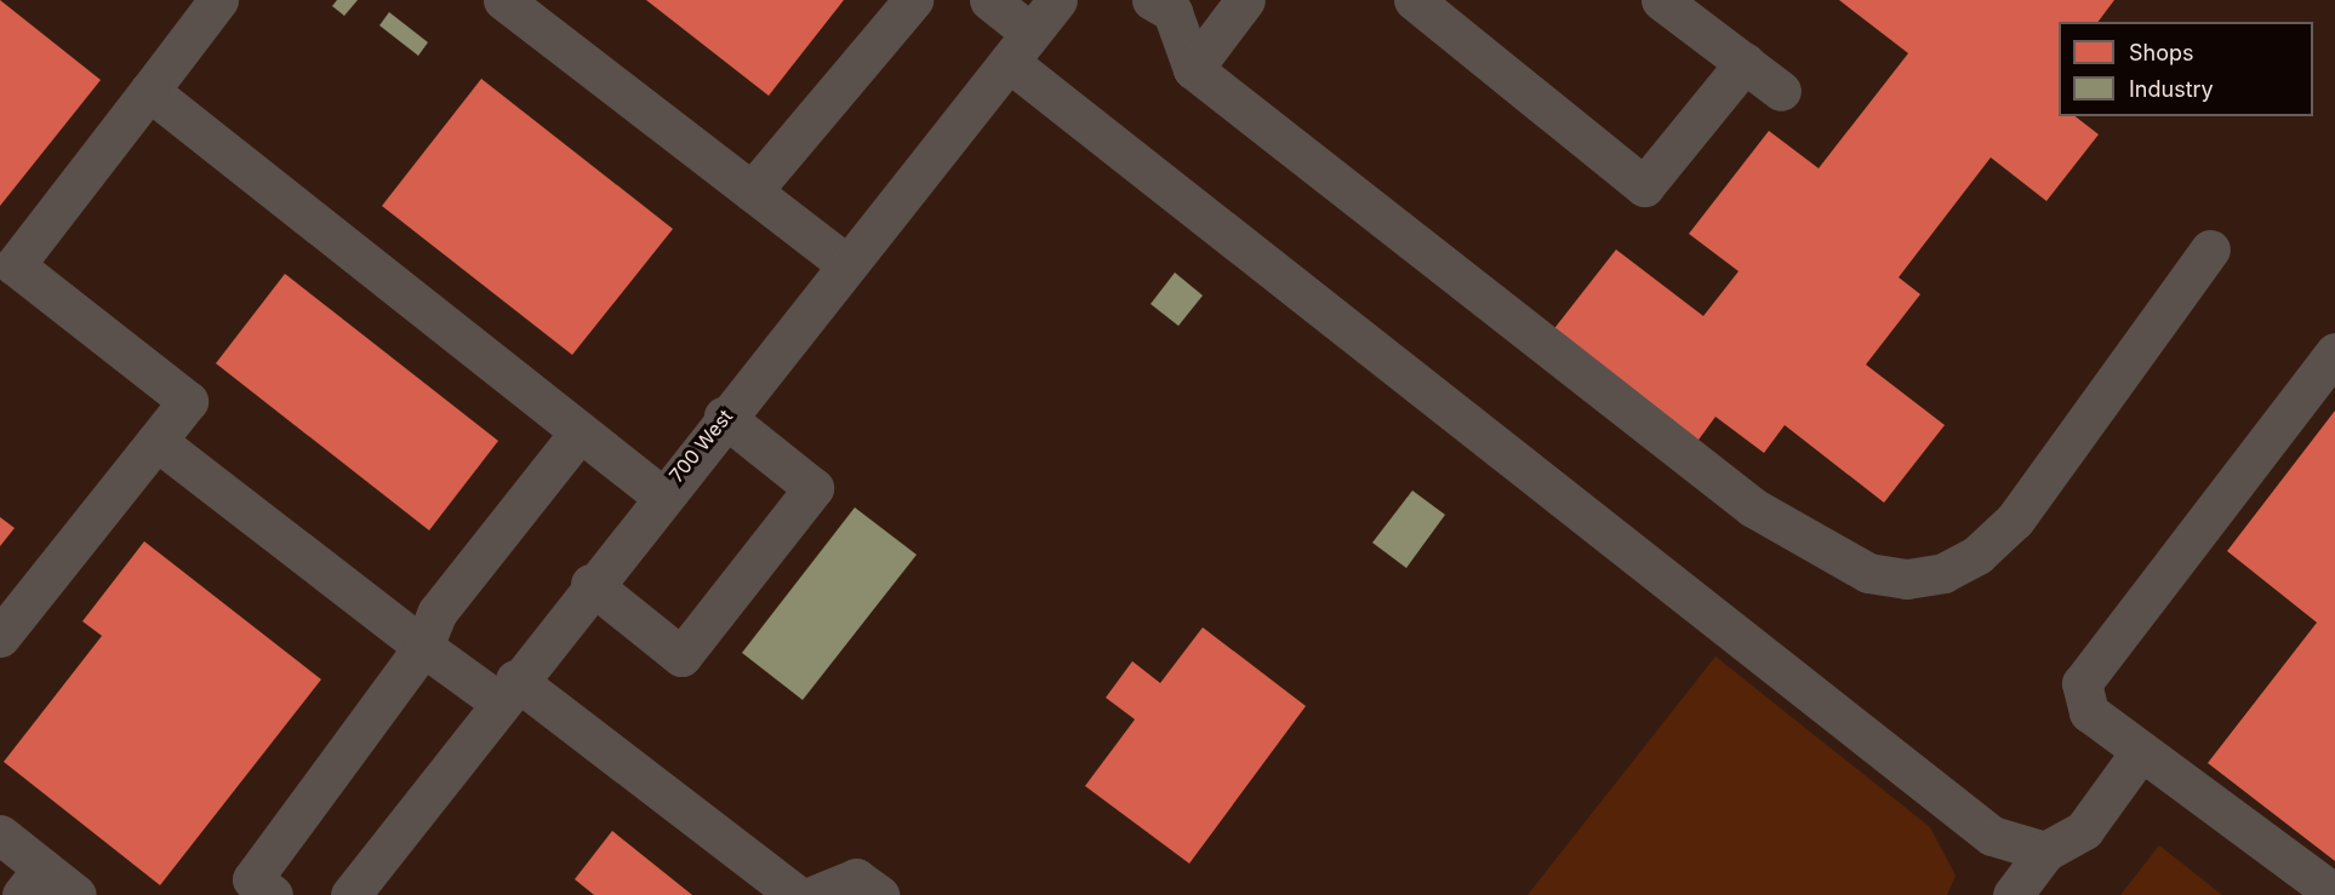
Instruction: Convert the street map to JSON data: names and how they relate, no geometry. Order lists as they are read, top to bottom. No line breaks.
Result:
{"streets":{"street":["700 West"]},"legend":["Shops","Industry"]}
